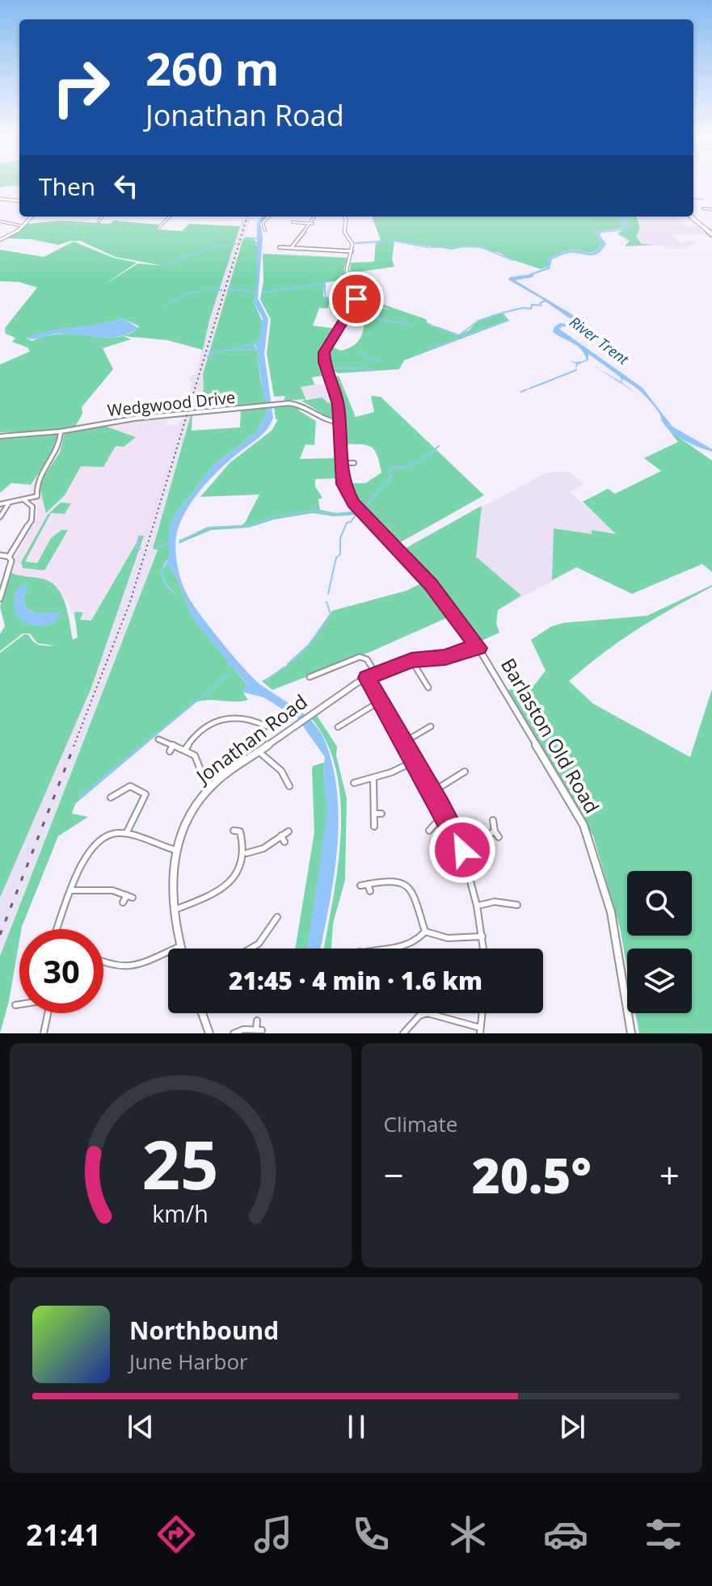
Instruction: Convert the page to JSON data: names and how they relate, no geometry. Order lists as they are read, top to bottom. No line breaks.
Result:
{"streets":{"street":["Wedgwood Drive","Barlaston Old Road","Jonathan Road"]},"crossings":[["Wedgwood Drive","Barlaston Old Road"],["Barlaston Old Road","Jonathan Road"]],"water":["River Trent"],"page":{"turn":["260 m","Jonathan Road"],"then":"Then","limit":"30","trip":"21:45 · 4 min · 1.6 km","tile":"Climate","heat":["−","20.5°","+"],"song":["Northbound","June Harbor"],"tabs":"21:41","gauge":["25","km/h"]}}
